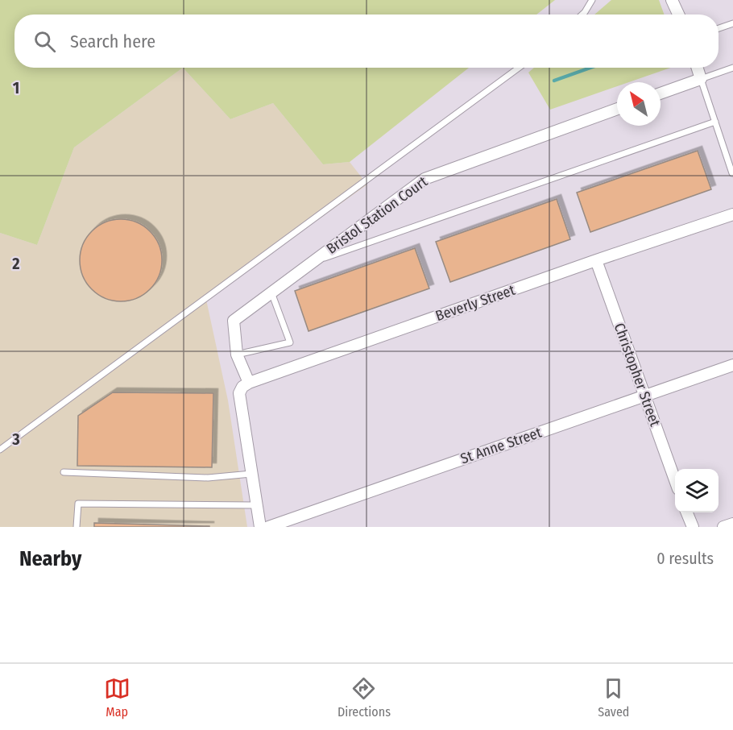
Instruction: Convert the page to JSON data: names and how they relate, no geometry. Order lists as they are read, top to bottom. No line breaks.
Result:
{"streets":{"street":["Bristol Station Court","Beverly Street","Christopher Street","St Anne Street"]},"crossings":[["Bristol Station Court","Beverly Street"],["Beverly Street","Christopher Street"],["Christopher Street","St Anne Street"]],"north":"top left","page":{"search":"Search here","heading":["Nearby","0 results"],"nav":["Map","Directions","Saved"]},"grid":{"rows":["1","2","3"]}}
